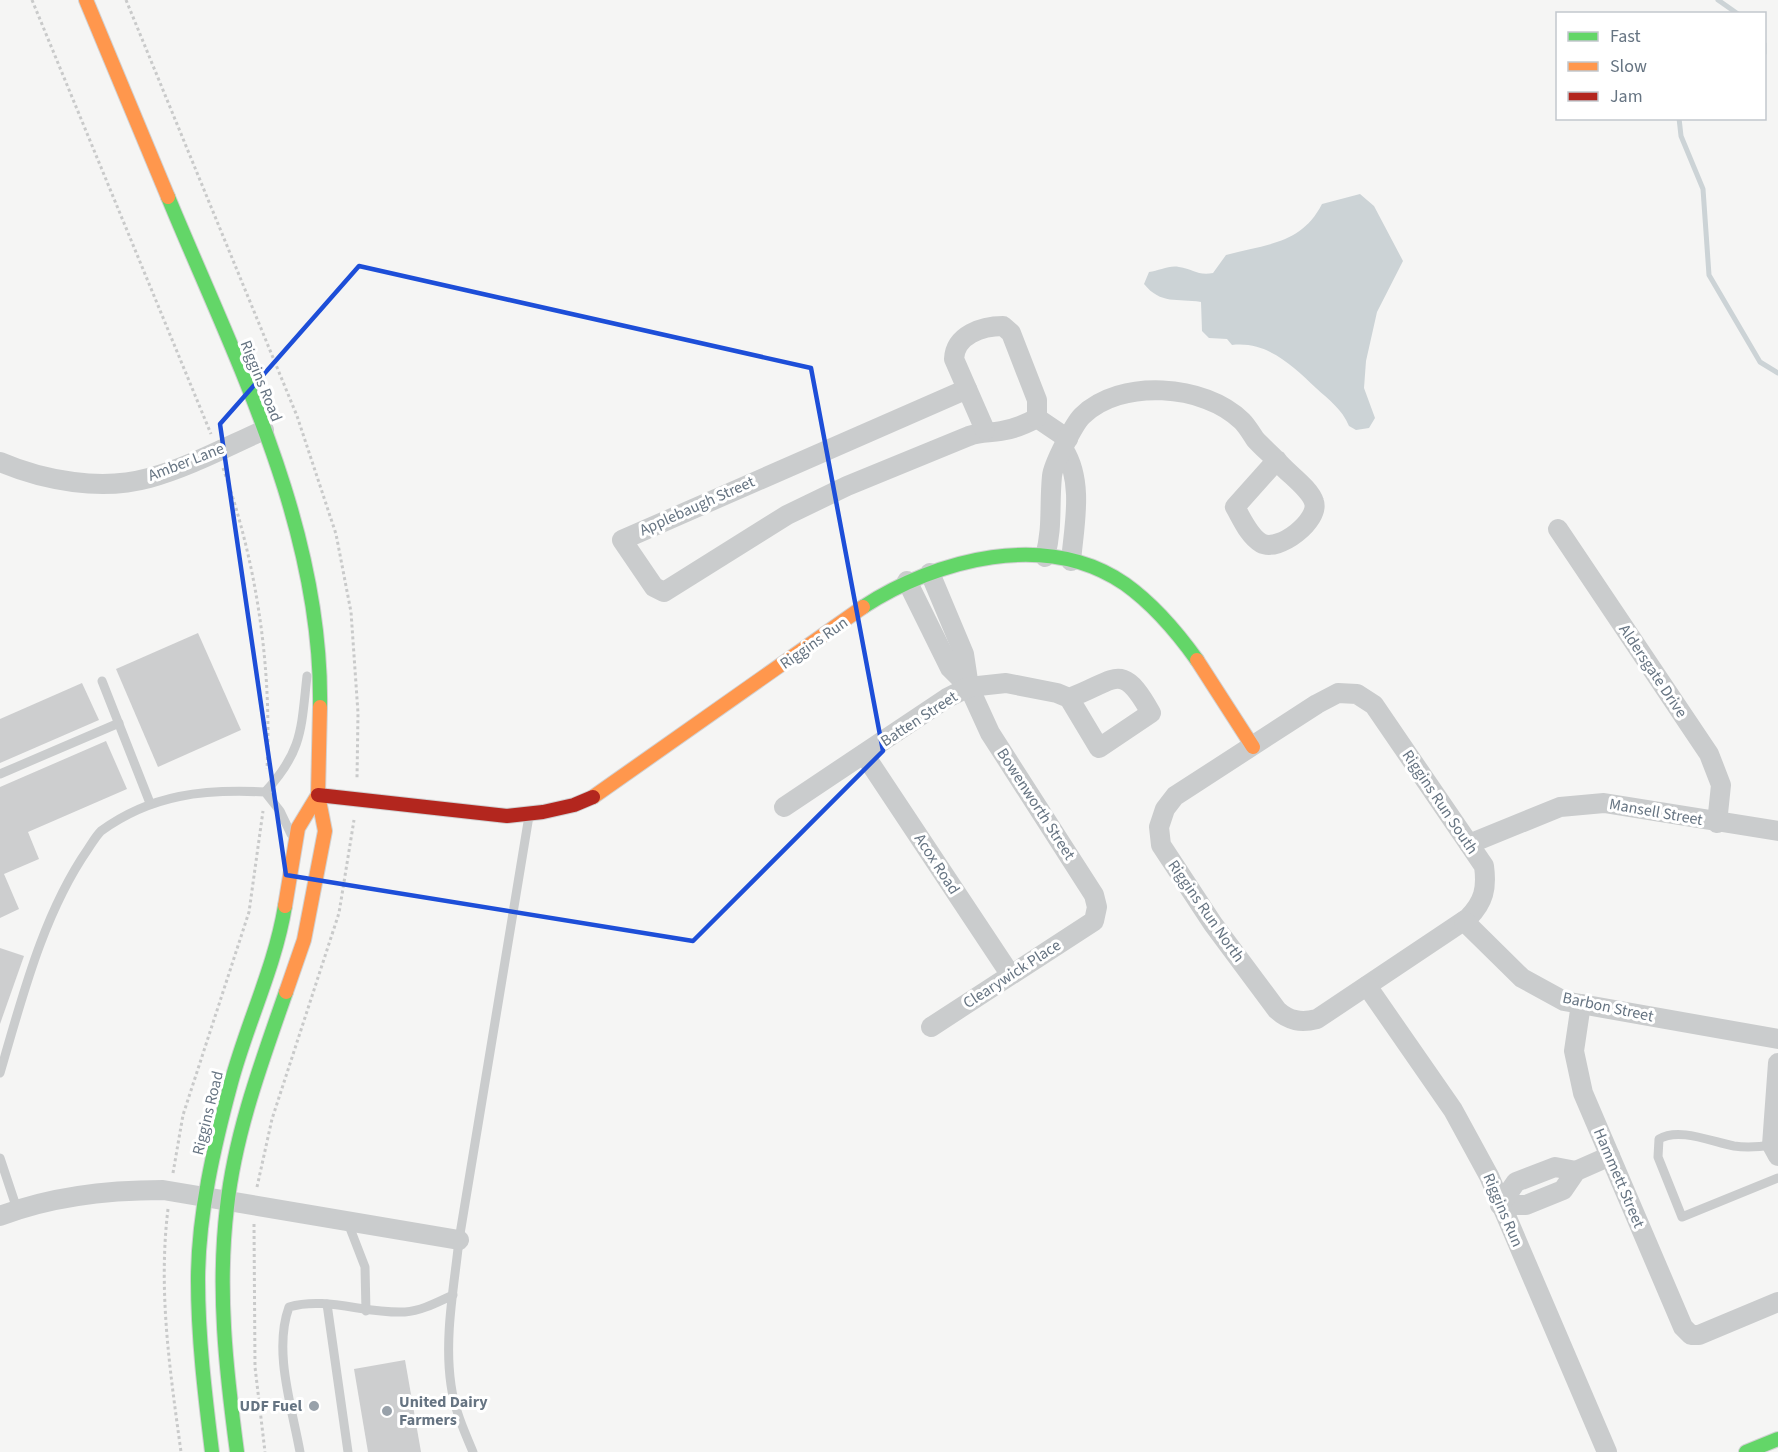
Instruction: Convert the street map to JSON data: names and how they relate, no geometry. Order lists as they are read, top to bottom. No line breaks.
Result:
{"streets":{"main road":["Riggins Road","Riggins Run"],"street":["Amber Lane","Applebaugh Street","Aldersgate Drive","Batten Street","Riggins Run South","Bowenworth Street","Mansell Street","Acox Road","Riggins Run North","Clearywick Place","Barbon Street","Hammett Street"]},"crossings":[["Riggins Road","Amber Lane"],["Riggins Road","Riggins Run"],["Riggins Run","Riggins Run South"],["Riggins Run","Bowenworth Street"],["Riggins Run","Riggins Run North"],["Aldersgate Drive","Mansell Street"],["Batten Street","Bowenworth Street"],["Batten Street","Acox Road"],["Riggins Run South","Mansell Street"],["Riggins Run South","Riggins Run North"],["Riggins Run South","Barbon Street"],["Bowenworth Street","Clearywick Place"],["Acox Road","Clearywick Place"],["Barbon Street","Hammett Street"]],"places":["UDF Fuel","United Dairy Farmers"],"legend":["Fast","Slow","Jam"]}
